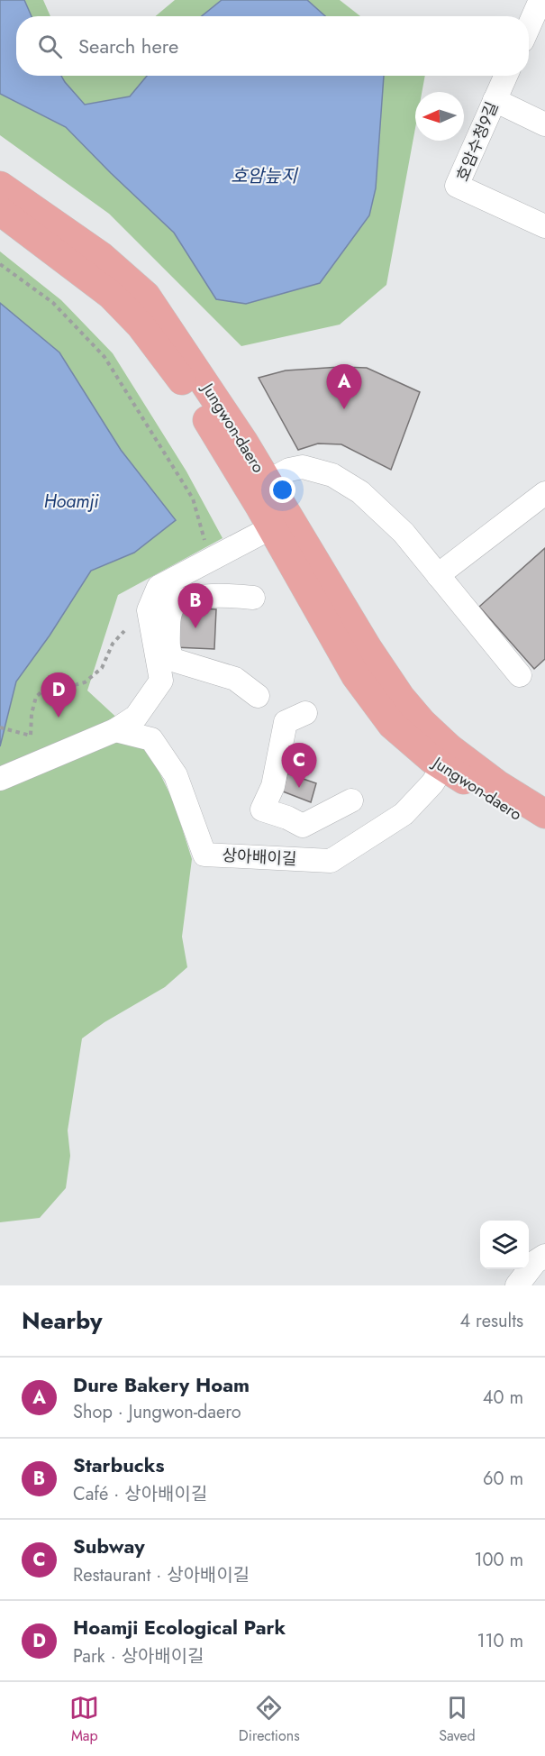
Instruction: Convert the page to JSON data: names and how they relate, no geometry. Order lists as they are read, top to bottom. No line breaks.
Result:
{"streets":{"main road":["Jungwon-daero"],"street":["호암수청9길","상아배이길"]},"crossings":[["Jungwon-daero","상아배이길"]],"water":["호암늪지","Hoamji"],"north":"left","page":{"search":"Search here","pins":["A","B","D","C"],"heading":["Nearby","4 results"],"list":[{"mark":"A","name":"Dure Bakery Hoam","note":"Shop · Jungwon-daero","value":"40 m"},{"mark":"B","name":"Starbucks","note":"Café · 상아배이길","value":"60 m"},{"mark":"C","name":"Subway","note":"Restaurant · 상아배이길","value":"100 m"},{"mark":"D","name":"Hoamji Ecological Park","note":"Park · 상아배이길","value":"110 m"}],"nav":["Map","Directions","Saved"]}}
